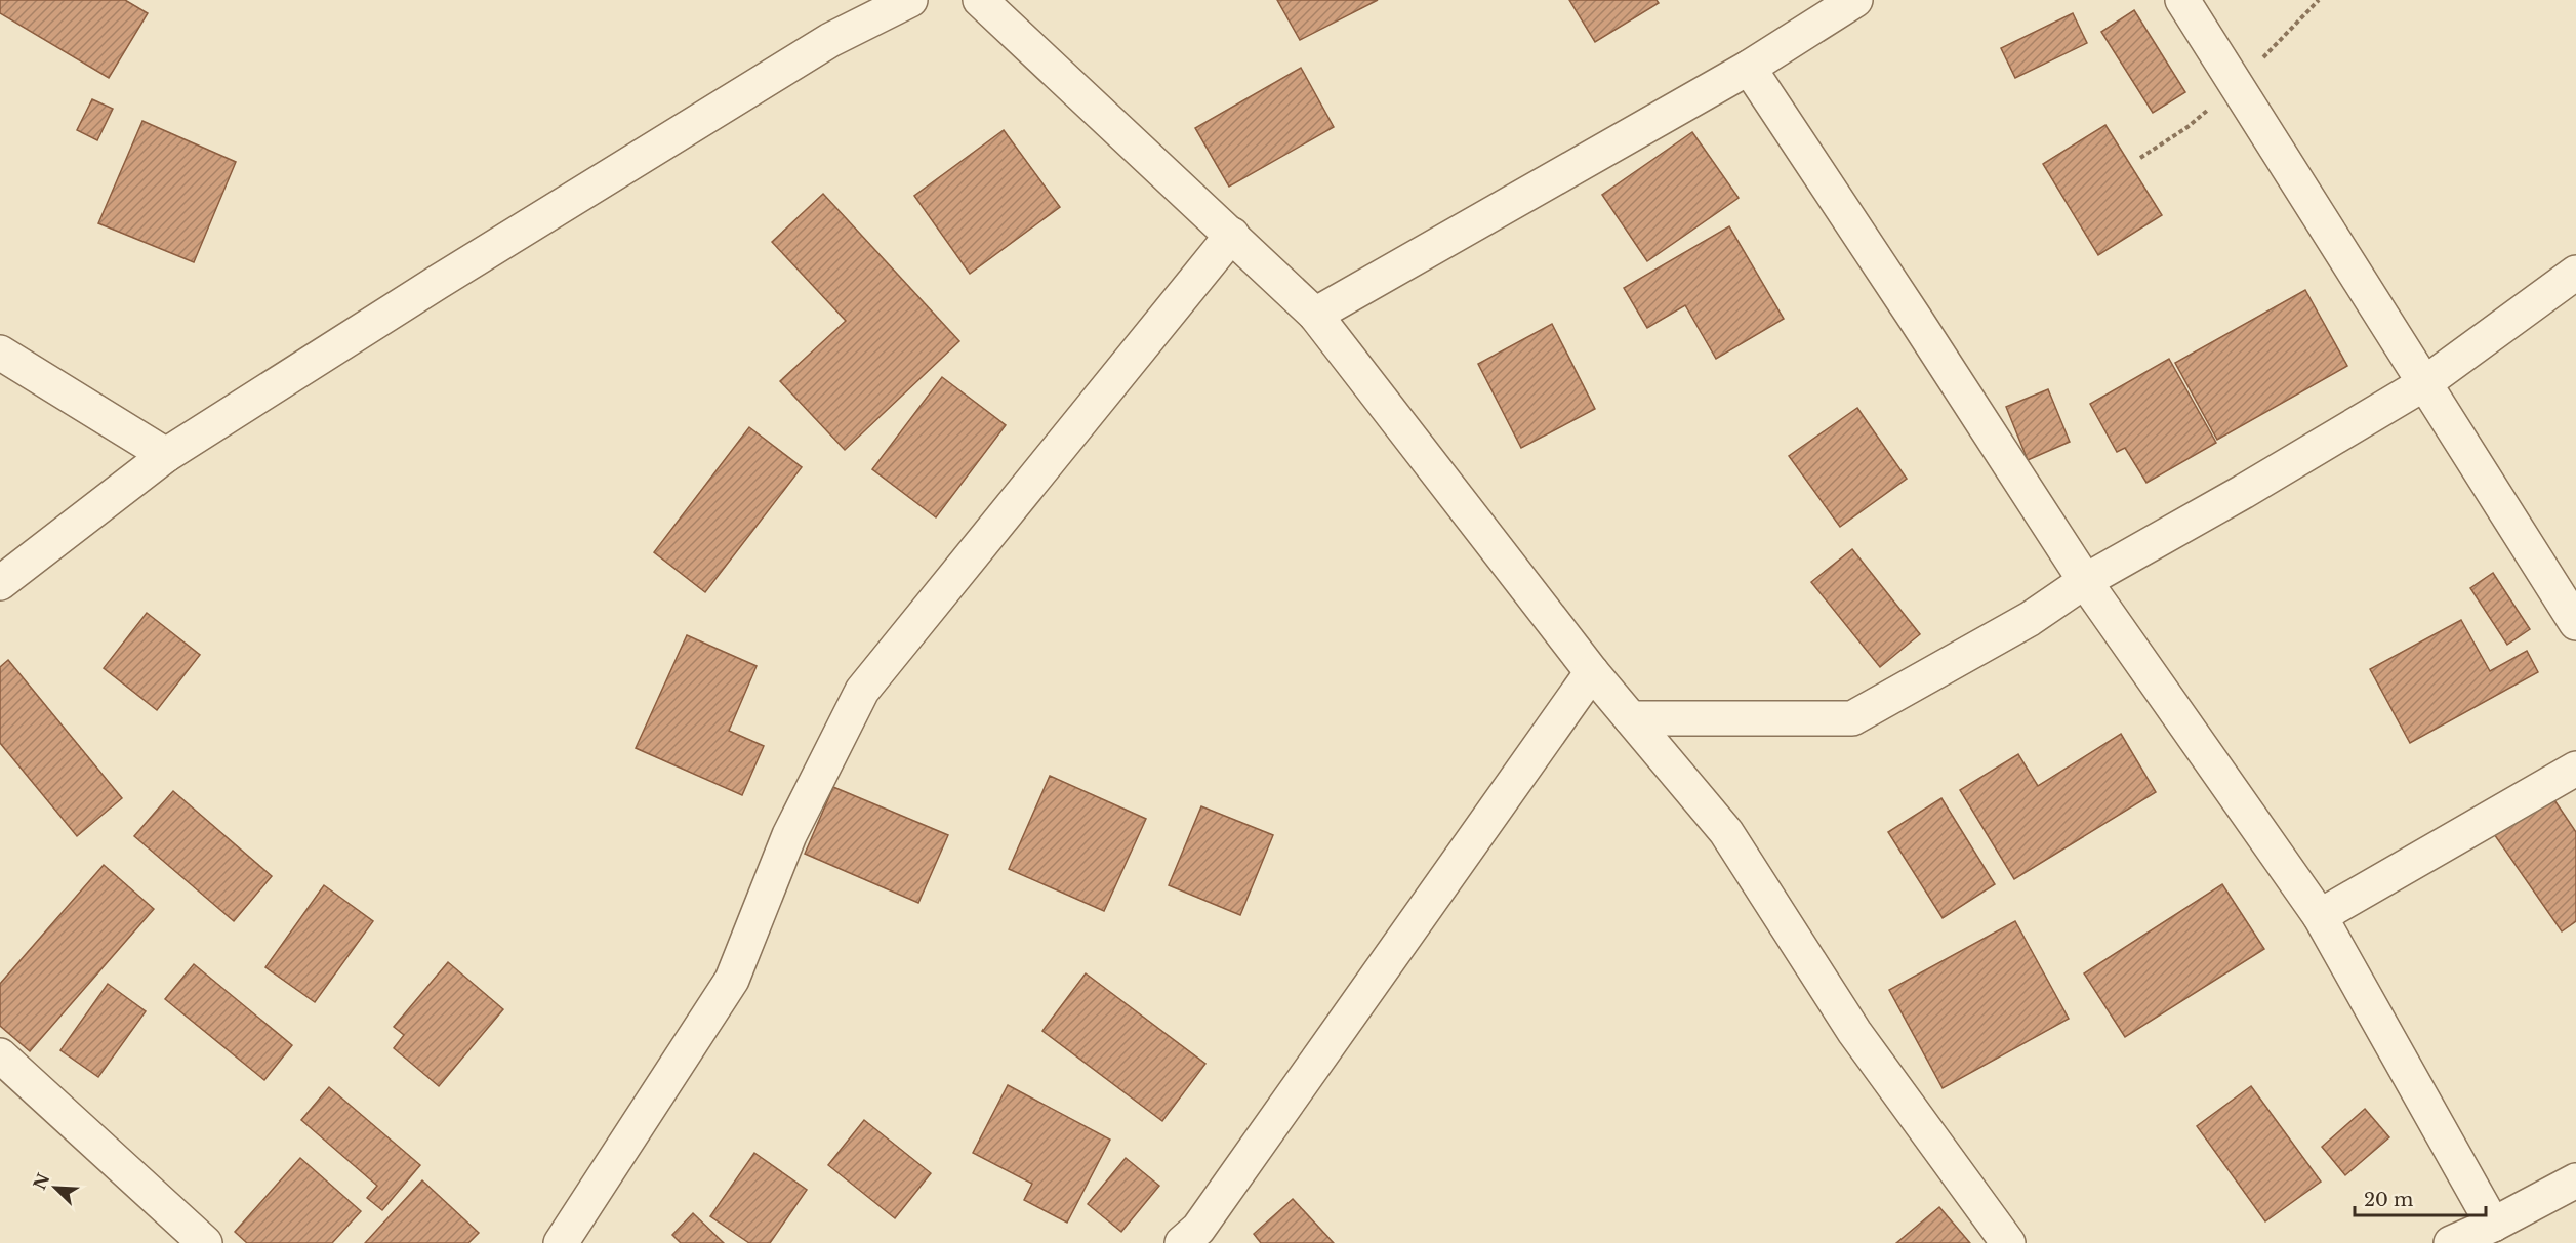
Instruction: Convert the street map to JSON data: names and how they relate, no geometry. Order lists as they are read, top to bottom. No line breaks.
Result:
{"scale_bar":"20 m","north":"top left"}
